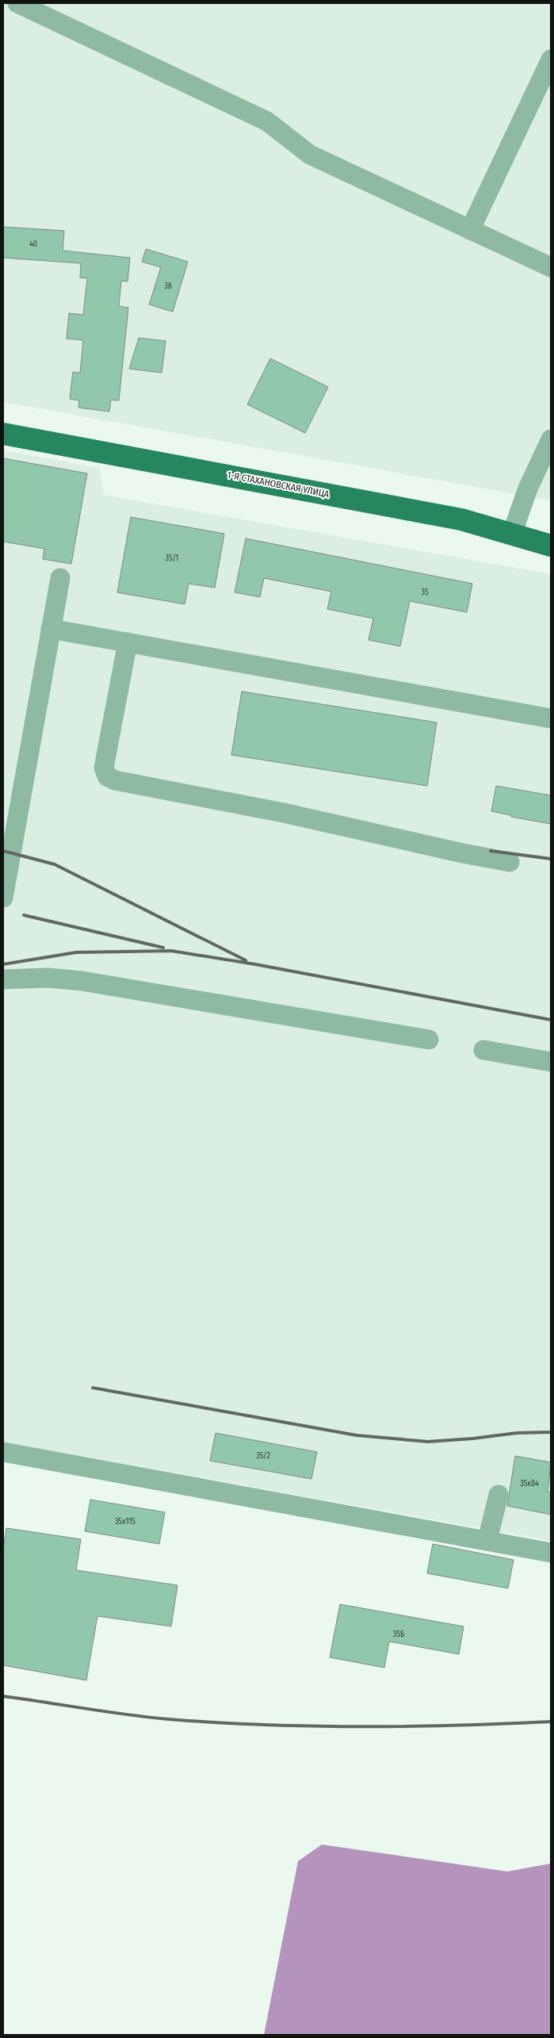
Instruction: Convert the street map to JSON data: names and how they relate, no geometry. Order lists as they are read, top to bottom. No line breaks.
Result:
{"streets":{"main road":["1-Я СТАХАНОВСКАЯ УЛИЦА"]},"house_numbers":["40","38","35/1","35","35/2","35к84","35к115","35Б"]}
